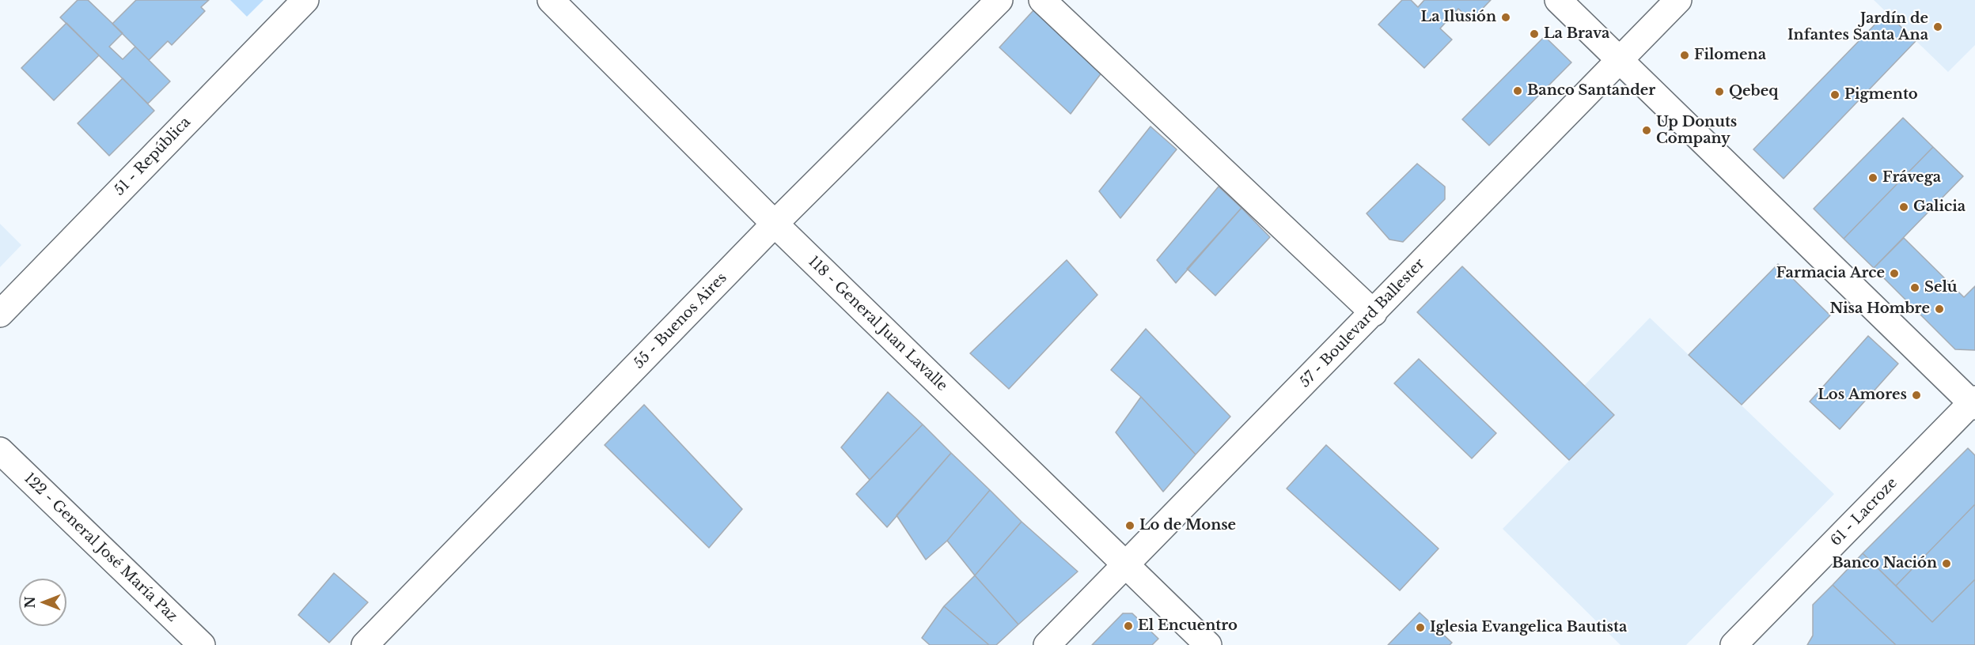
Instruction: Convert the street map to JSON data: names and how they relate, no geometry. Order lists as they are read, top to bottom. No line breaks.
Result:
{"streets":{"street":["51 - República","55 - Buenos Aires","57 - Boulevard Ballester","118 - General Juan Lavalle","61 - Lacroze","122 - General José María Paz"]},"crossings":[["55 - Buenos Aires","118 - General Juan Lavalle"],["57 - Boulevard Ballester","118 - General Juan Lavalle"]],"places":["La Ilusión","Jardín de Infantes Santa Ana","La Brava","Filomena","Banco Santander","Qebeq","Pigmento","Up Donuts Company","Frávega","Galicia","Farmacia Arce","Selú","Nisa Hombre","Los Amores","Lo de Monse","Banco Nación","El Encuentro","Iglesia Evangelica Bautista"],"north":"left"}
